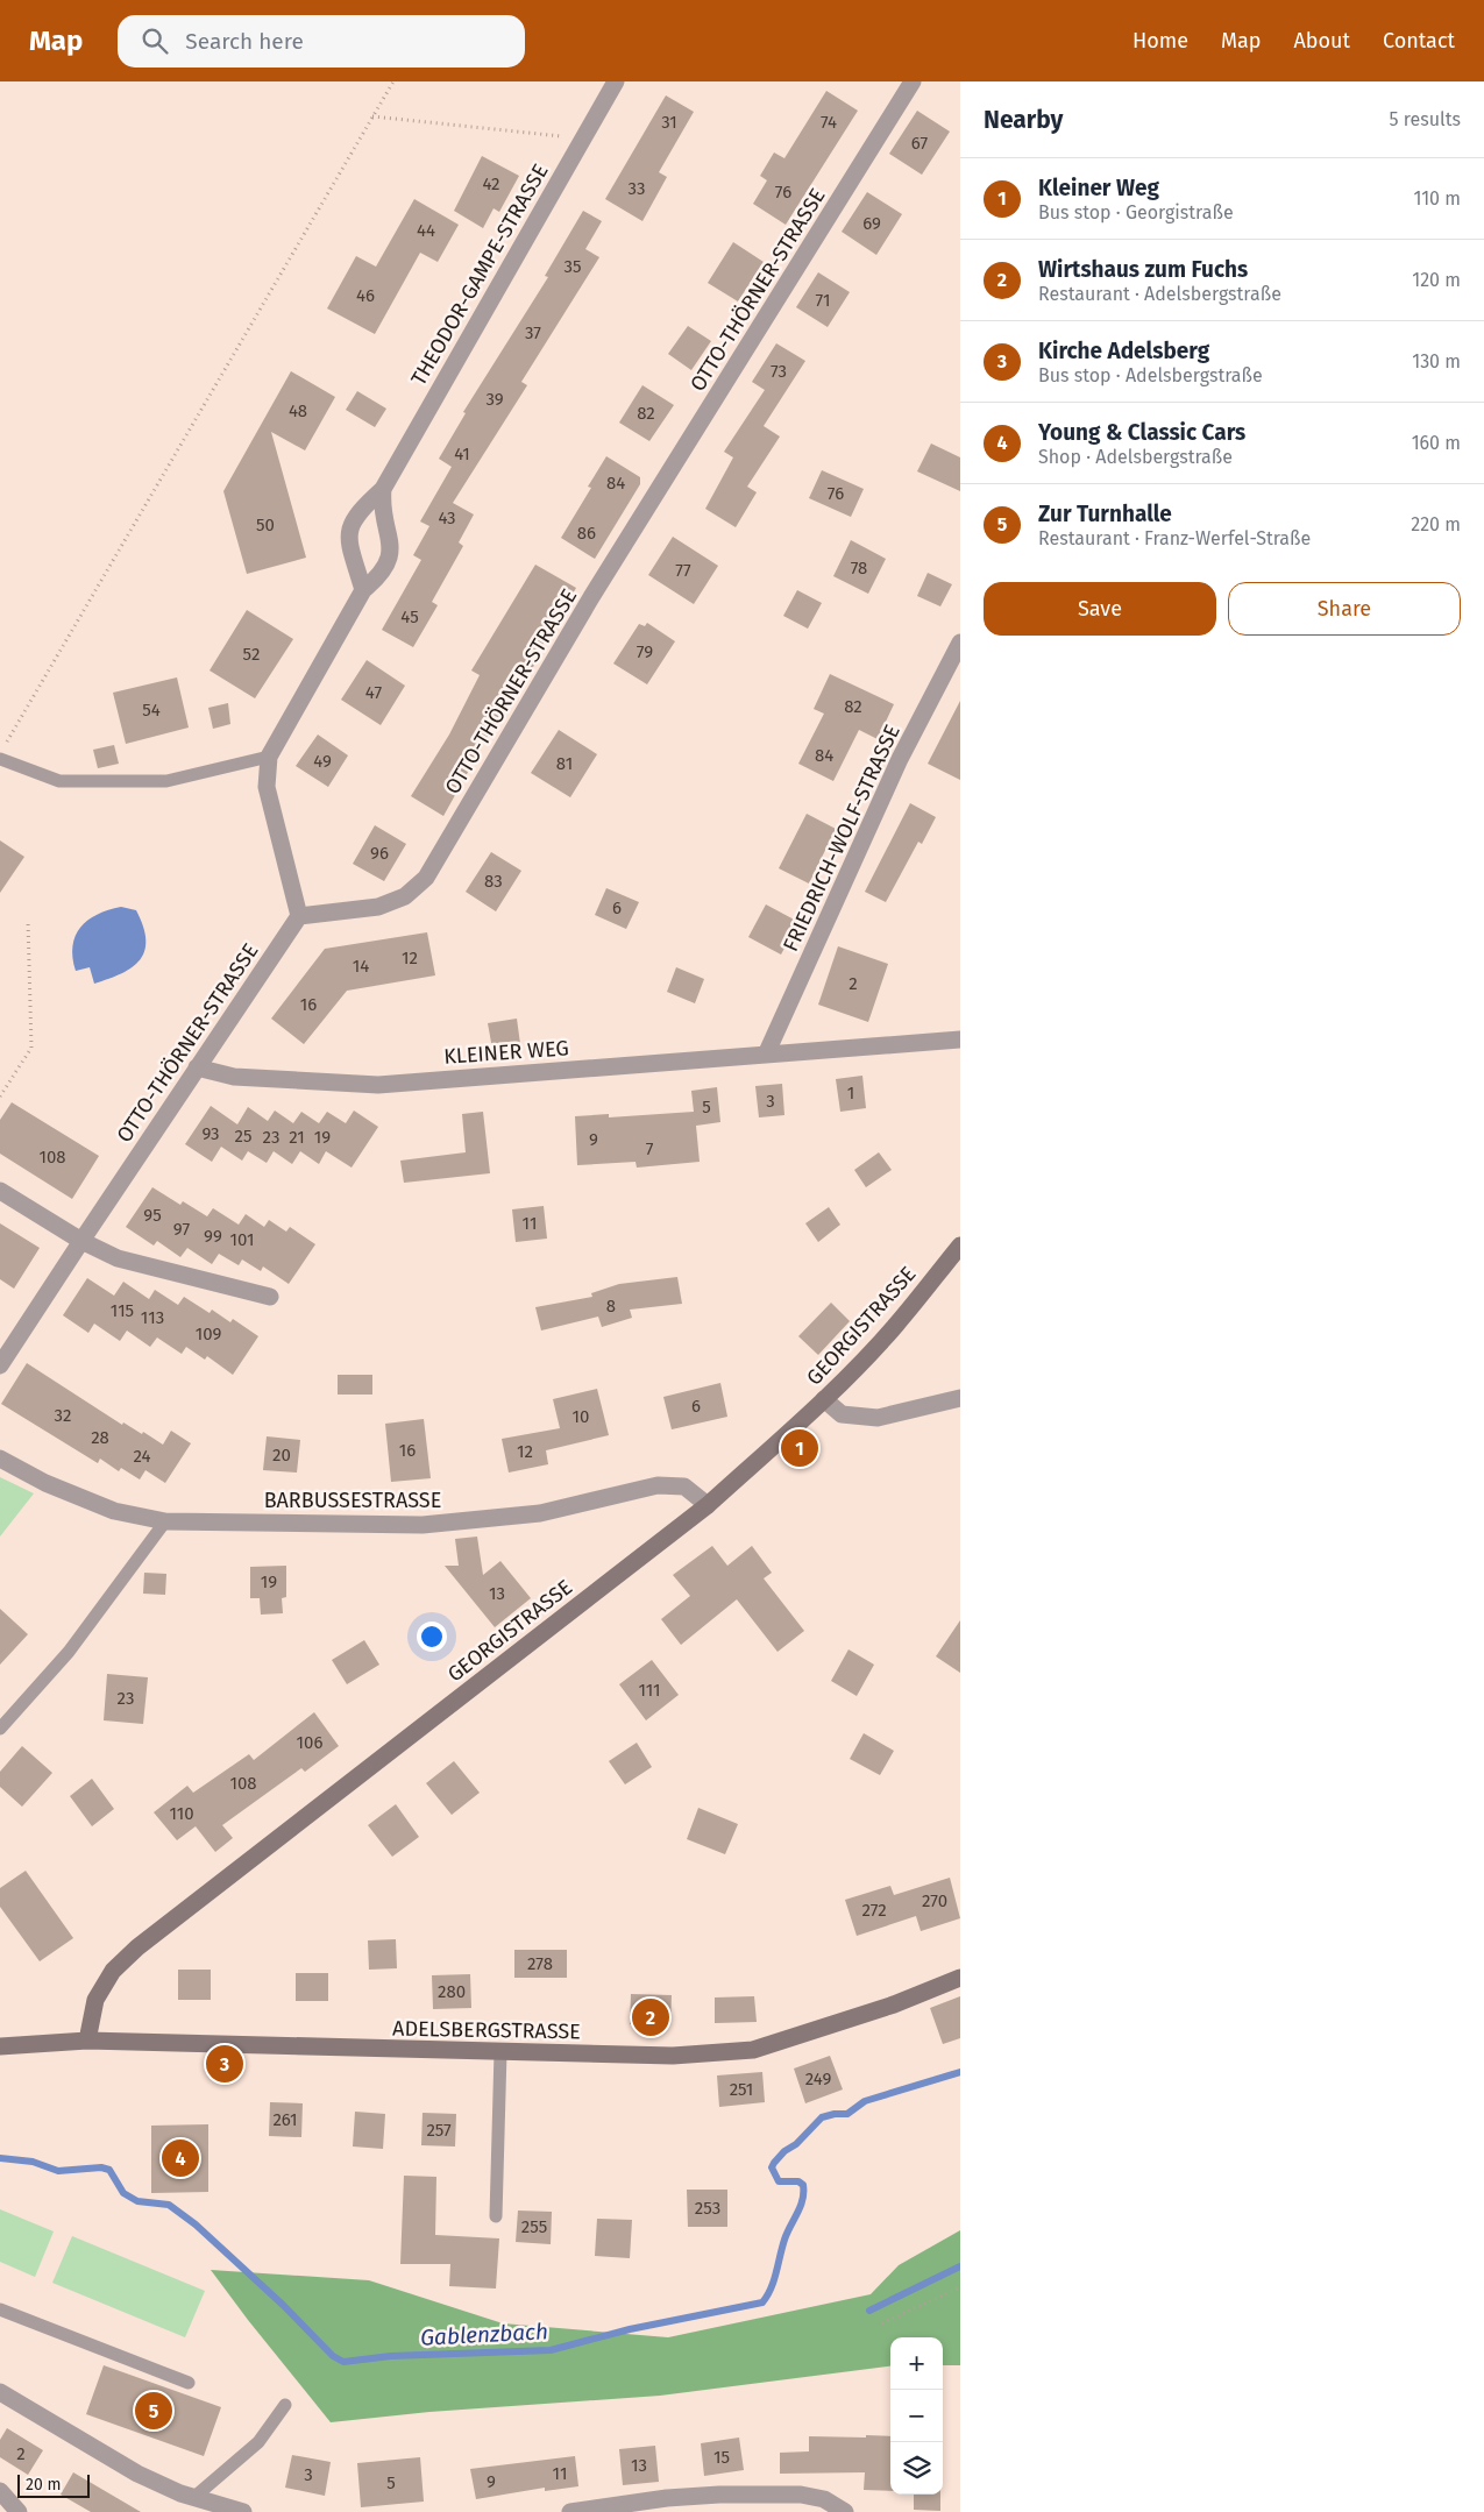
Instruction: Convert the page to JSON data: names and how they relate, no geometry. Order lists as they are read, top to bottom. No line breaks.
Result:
{"streets":{"street":["THEODOR-GAMPE-STRASSE","OTTO-THÖRNER-STRASSE","FRIEDRICH-WOLF-STRASSE","KLEINER WEG","GEORGISTRASSE","BARBUSSESTRASSE","ADELSBERGSTRASSE"]},"crossings":[["OTTO-THÖRNER-STRASSE","KLEINER WEG"],["FRIEDRICH-WOLF-STRASSE","KLEINER WEG"],["GEORGISTRASSE","BARBUSSESTRASSE"],["GEORGISTRASSE","ADELSBERGSTRASSE"]],"water":["Gablenzbach"],"house_numbers":["31","74","67","42","33","76","69","44","35","46","71","37","73","39","48","82","41","84","76","43","50","86","78","77","45","79","52","47","82","54","84","49","81","96","83","6","12","14","2","16","1","3","5","93","25","23","21","19","9","7","108","95","11","97","99","101","8","115","113","109","6","32","10","28","16","12","20","24","19","13","111","23","106","108","110","270","272","278","280","249","251","261","257","253","255","2","15","13","11","3","9","5"],"scale_bar":"20 m","page":{"header":"Map","search":"Search here","nav":["Home","Map","About","Contact"],"heading":["Nearby","5 results"],"list":[{"mark":"1","name":"Kleiner Weg","note":"Bus stop · Georgistraße","value":"110 m"},{"mark":"2","name":"Wirtshaus zum Fuchs","note":"Restaurant · Adelsbergstraße","value":"120 m"},{"mark":"3","name":"Kirche Adelsberg","note":"Bus stop · Adelsbergstraße","value":"130 m"},{"mark":"4","name":"Young & Classic Cars","note":"Shop · Adelsbergstraße","value":"160 m"},{"mark":"5","name":"Zur Turnhalle","note":"Restaurant · Franz-Werfel-Straße","value":"220 m"}],"buttons":["Save","Share"],"pins":["1","2","3","4","5"],"map_buttons":["+","−"],"scale":"20 m"}}
